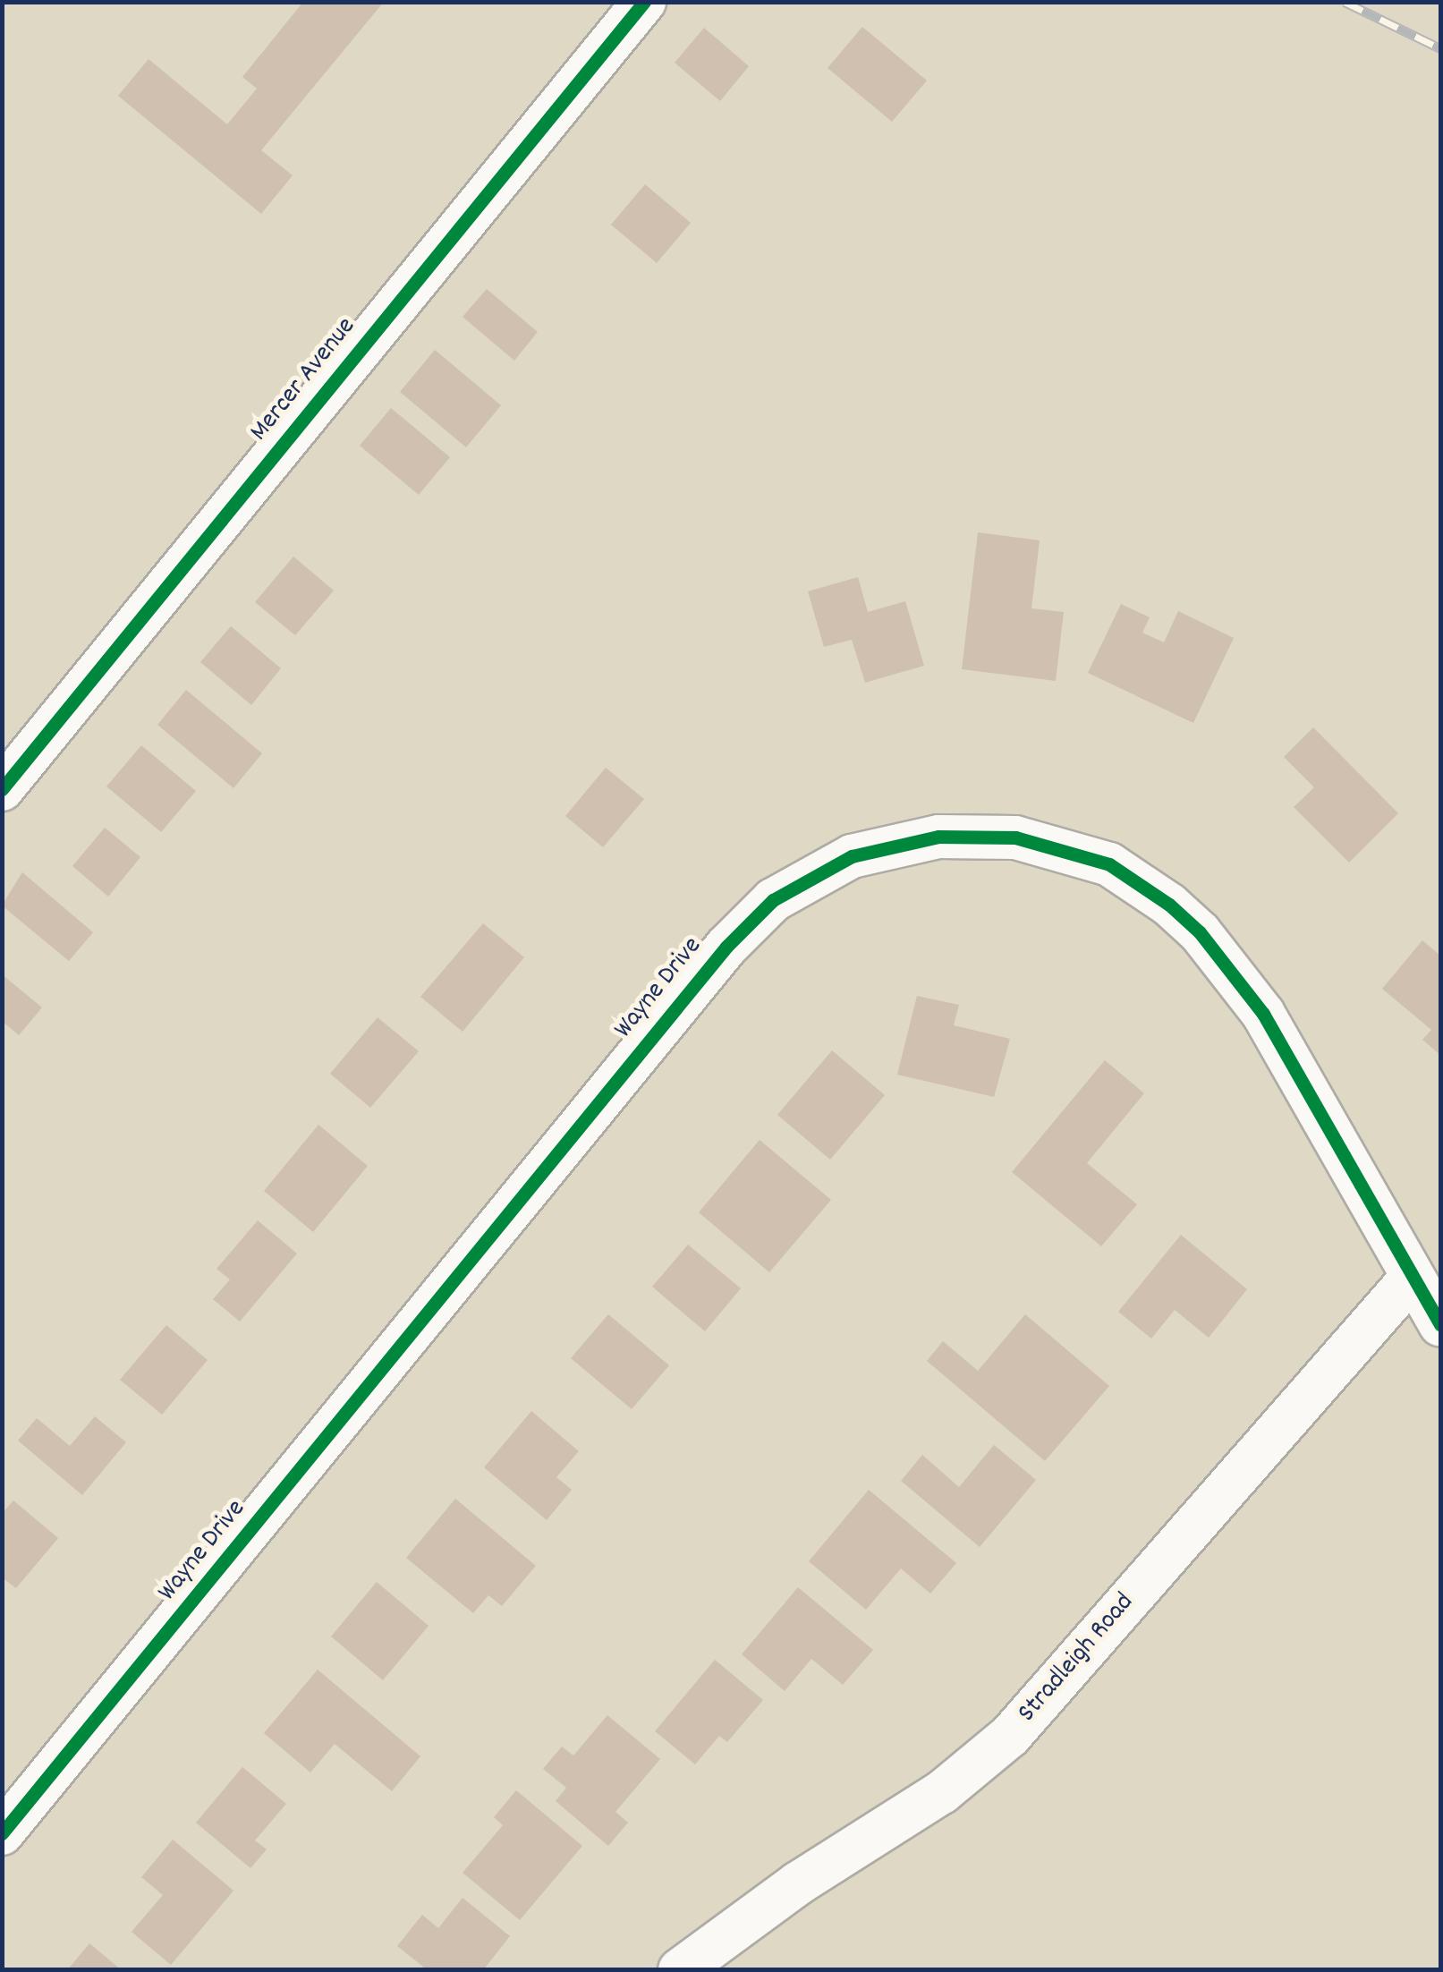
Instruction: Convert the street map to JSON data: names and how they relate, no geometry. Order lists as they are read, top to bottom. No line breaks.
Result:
{"streets":{"street":["Mercer Avenue","Wayne Drive","Stradleigh Road"]},"crossings":[["Wayne Drive","Stradleigh Road"]]}
